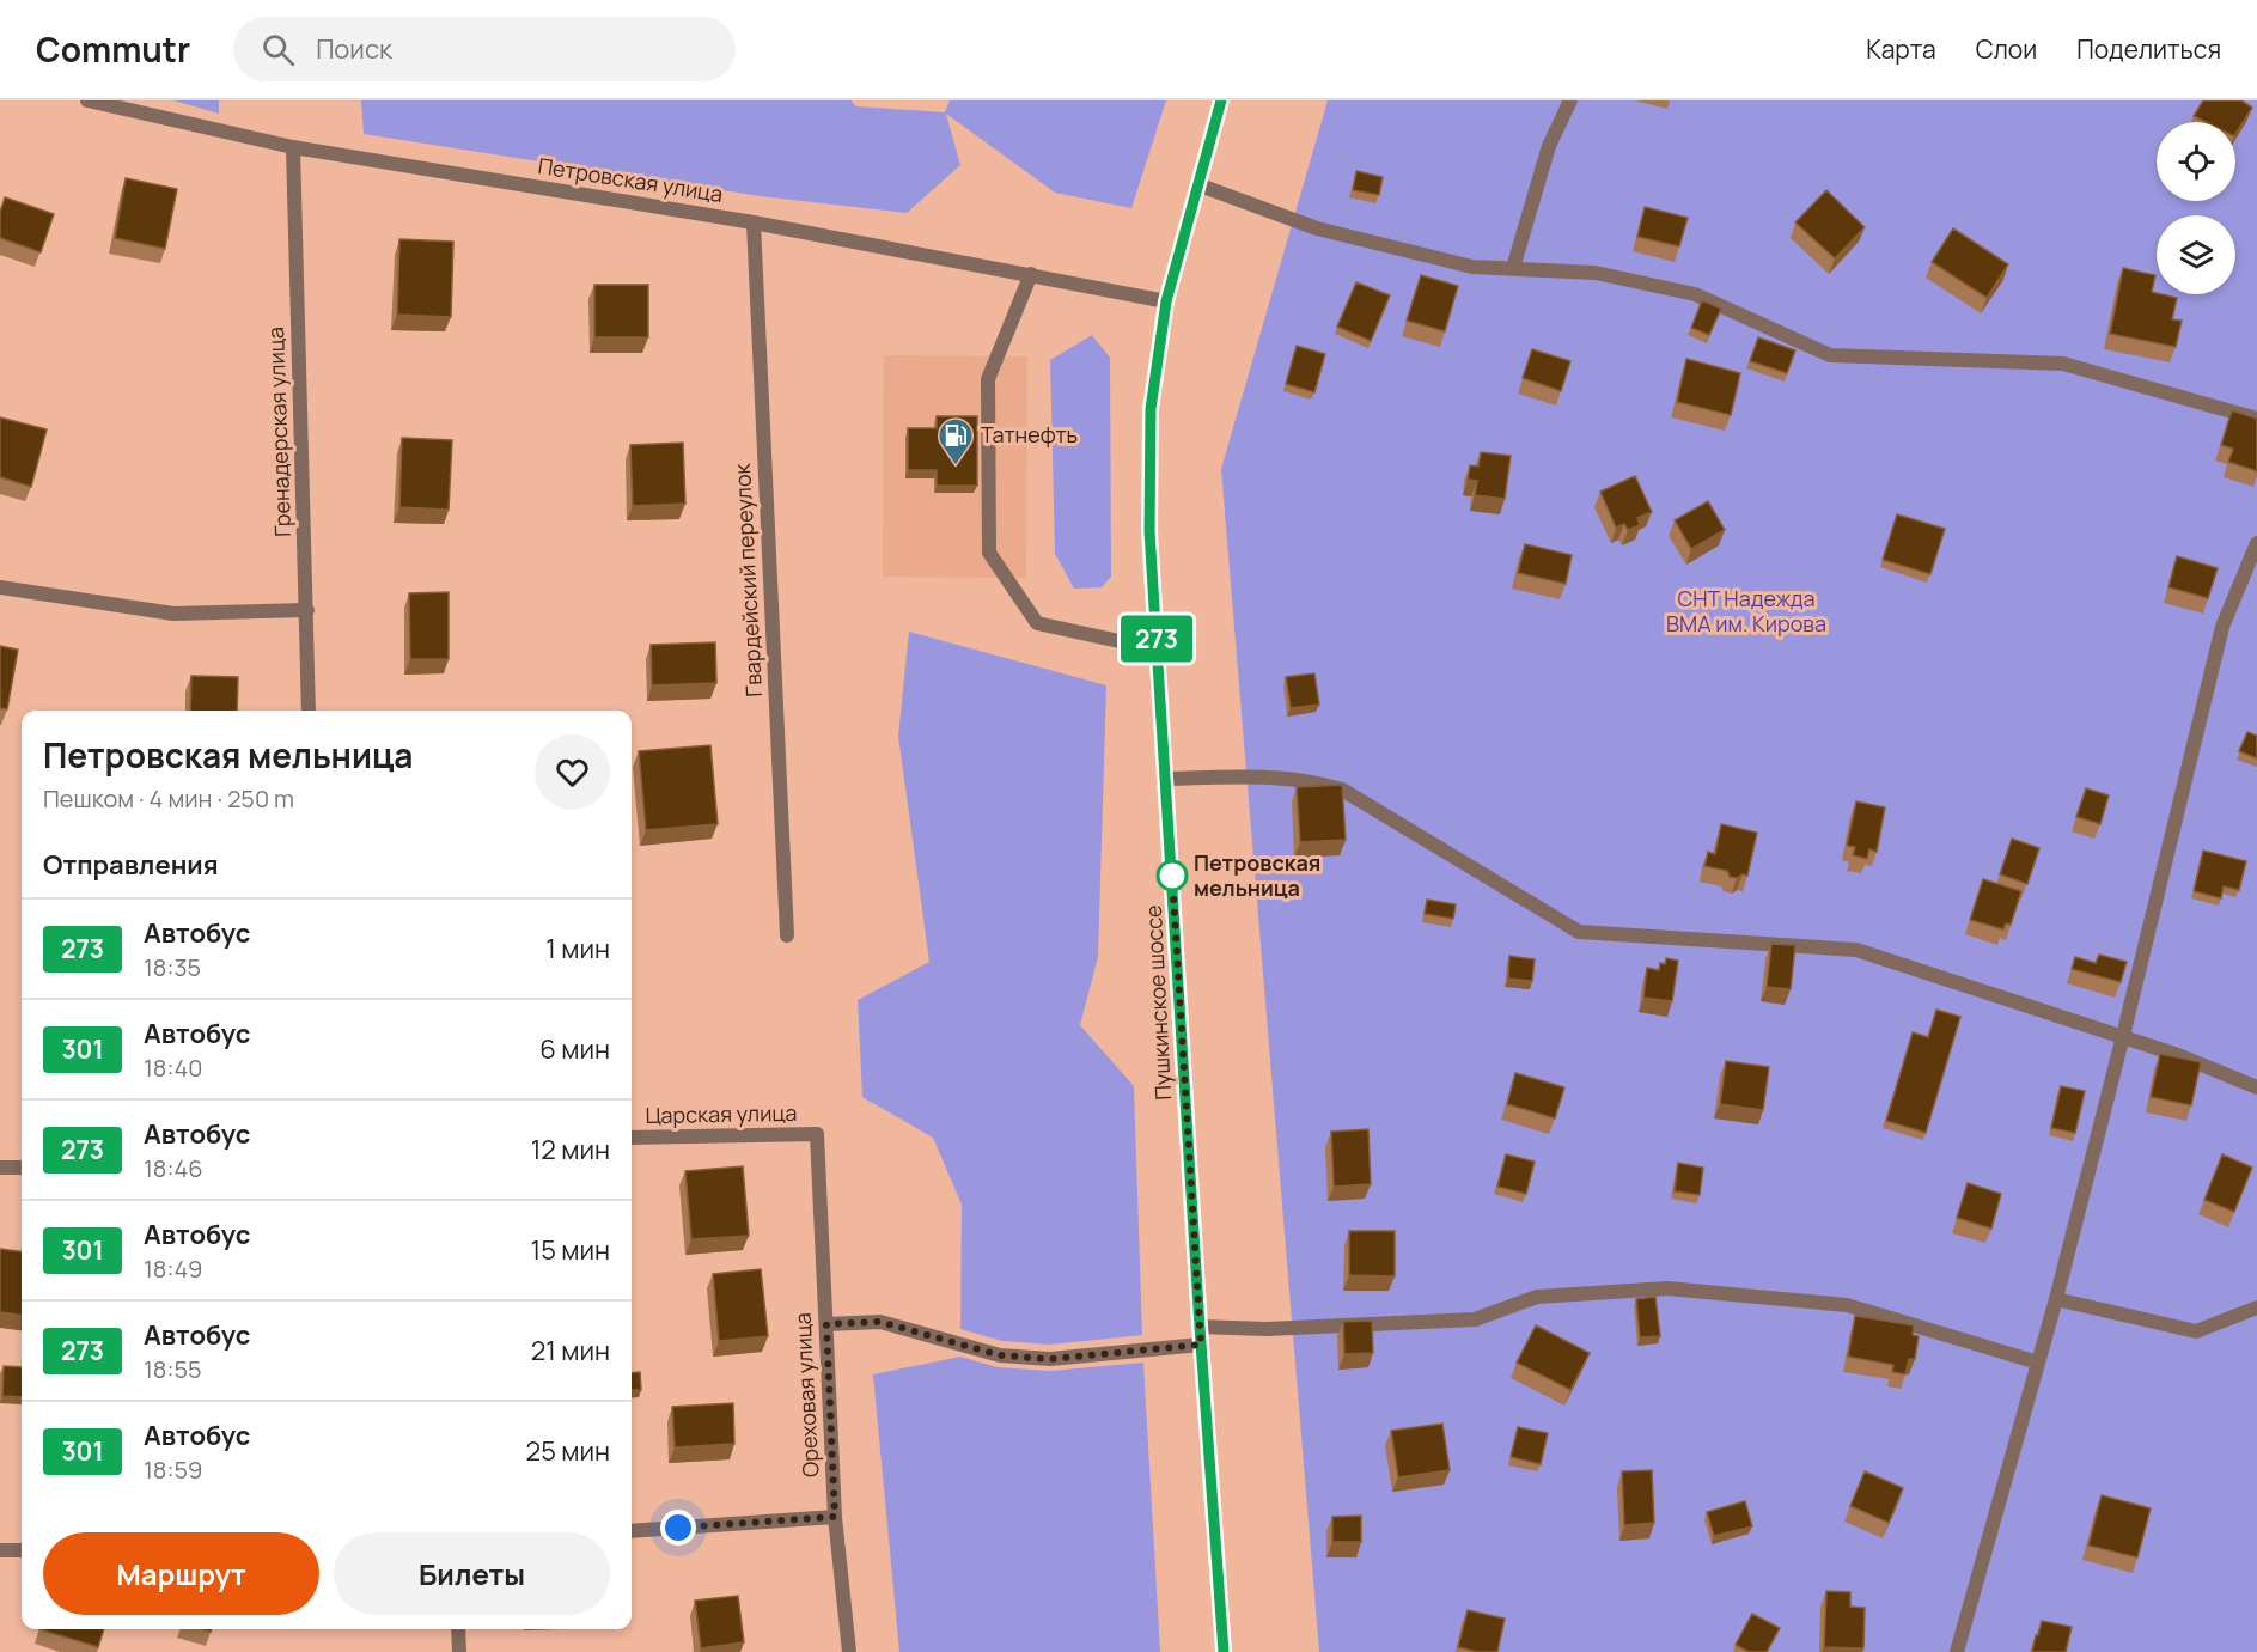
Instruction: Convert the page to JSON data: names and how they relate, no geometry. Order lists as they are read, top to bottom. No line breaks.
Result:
{"streets":{"main road":["Пушкинское шоссе"],"street":["Петровская улица","Гренадерская улица","Гвардейский переулок","Царская улица","Ореховая улица"]},"crossings":[["Петровская улица","Гренадерская улица"],["Петровская улица","Гвардейский переулок"],["Петровская улица","Пушкинское шоссе"],["Царская улица","Ореховая улица"]],"parks":["СНТ Надежда ВМА им. Кирова"],"places":{"fuel station":["Татнефть"],"other":["Петровская мельница"]},"lines":["bus line 273"],"page":{"header":"Commutr","search":"Поиск","nav":["Карта","Слои","Поделиться"],"on_map":"273","heading":[["Петровская мельница","Пешком · 4 мин · 250 m"],"Отправления"],"list":[{"mark":"273","name":"Автобус","note":"18:35","value":"1 мин"},{"mark":"301","name":"Автобус","note":"18:40","value":"6 мин"},{"mark":"273","name":"Автобус","note":"18:46","value":"12 мин"},{"mark":"301","name":"Автобус","note":"18:49","value":"15 мин"},{"mark":"273","name":"Автобус","note":"18:55","value":"21 мин"},{"mark":"301","name":"Автобус","note":"18:59","value":"25 мин"}],"buttons":["Маршрут","Билеты"]}}
